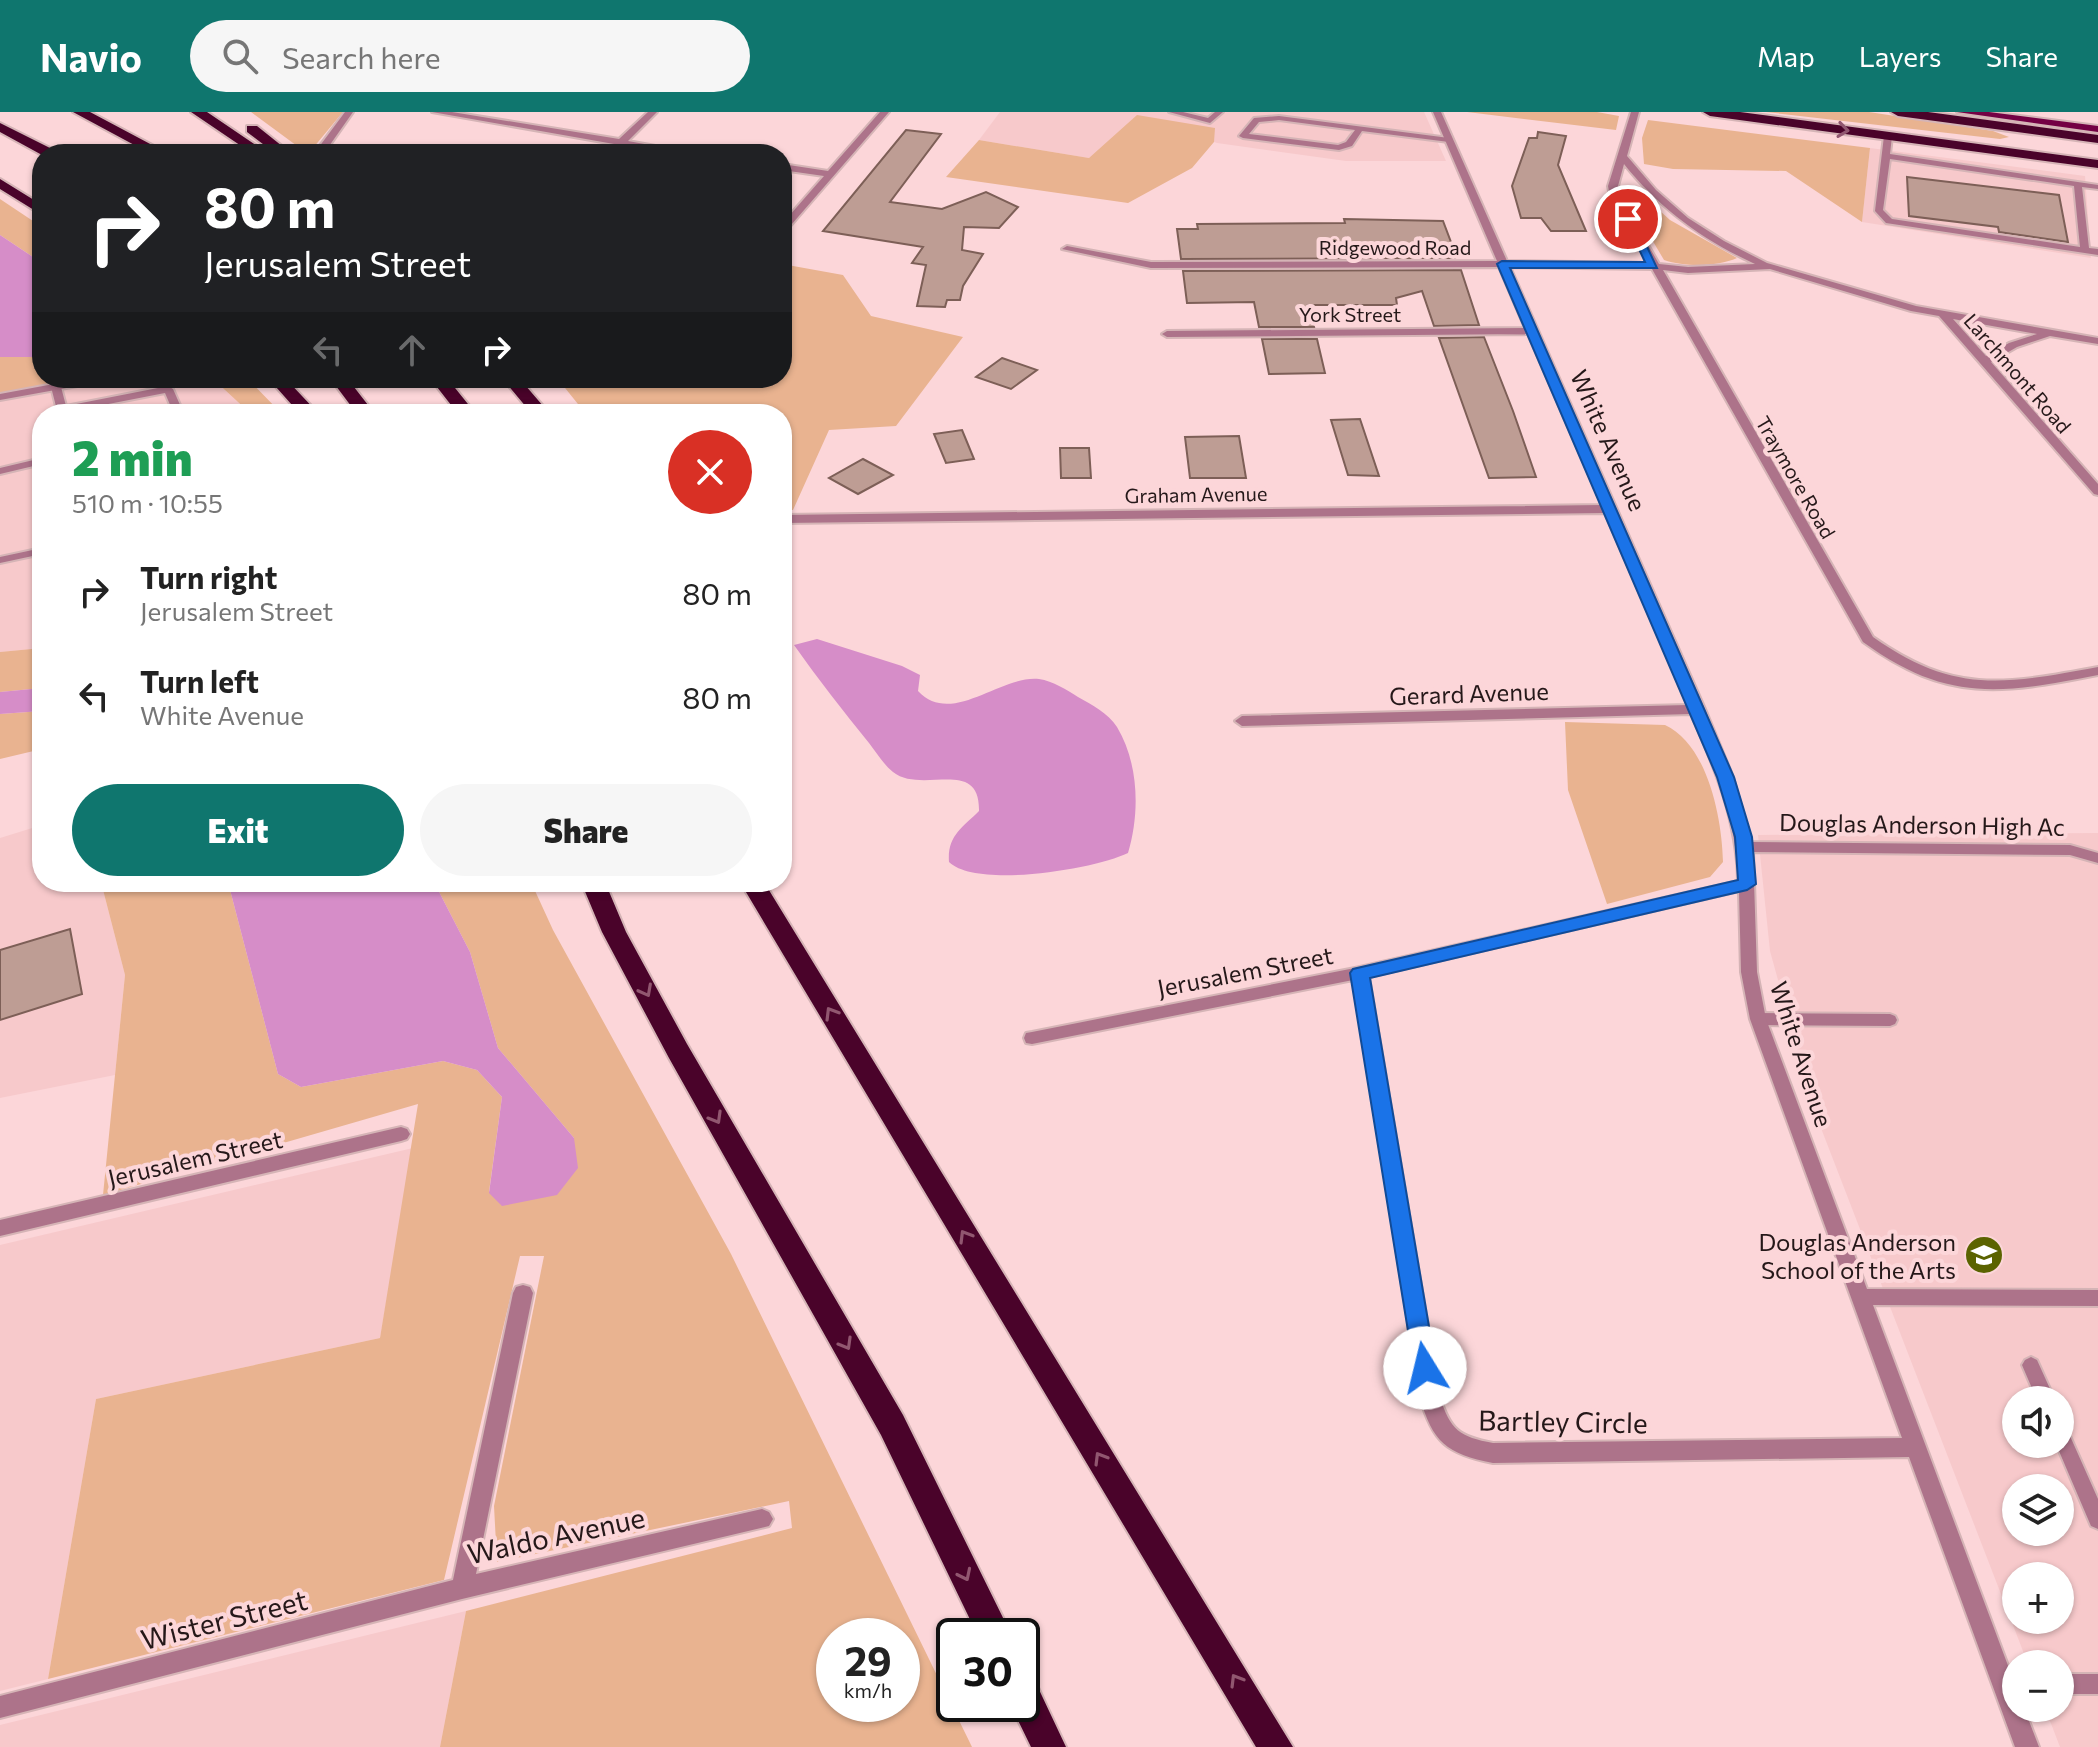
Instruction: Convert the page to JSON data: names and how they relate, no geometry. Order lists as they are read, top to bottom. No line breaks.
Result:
{"streets":{"street":["Ridgewood Road","York Street","Larchmont Road","White Avenue","Traymore Road","Graham Avenue","Gerard Avenue","Douglas Anderson High Ac","Jerusalem Street","Bartley Circle","Waldo Avenue","Wister Street"]},"crossings":[["Ridgewood Road","Larchmont Road"],["Ridgewood Road","White Avenue"],["Ridgewood Road","Traymore Road"],["York Street","White Avenue"],["White Avenue","Graham Avenue"],["White Avenue","Gerard Avenue"],["White Avenue","Douglas Anderson High Ac"],["White Avenue","Jerusalem Street"],["White Avenue","Bartley Circle"],["Jerusalem Street","Bartley Circle"],["Waldo Avenue","Wister Street"]],"places":{"school or university":["Douglas Anderson School of the Arts"]},"page":{"header":"Navio","search":"Search here","nav":["Map","Layers","Share"],"turn":["80 m","Jerusalem Street"],"heading":["2 min","510 m · 10:55"],"list":[{"name":"Turn right","note":"Jerusalem Street","value":"80 m"},{"name":"Turn left","note":"White Avenue","value":"80 m"}],"buttons":["Exit","Share"],"map_buttons":["+","−"],"speed":"29 km/h","limit":"30"}}
